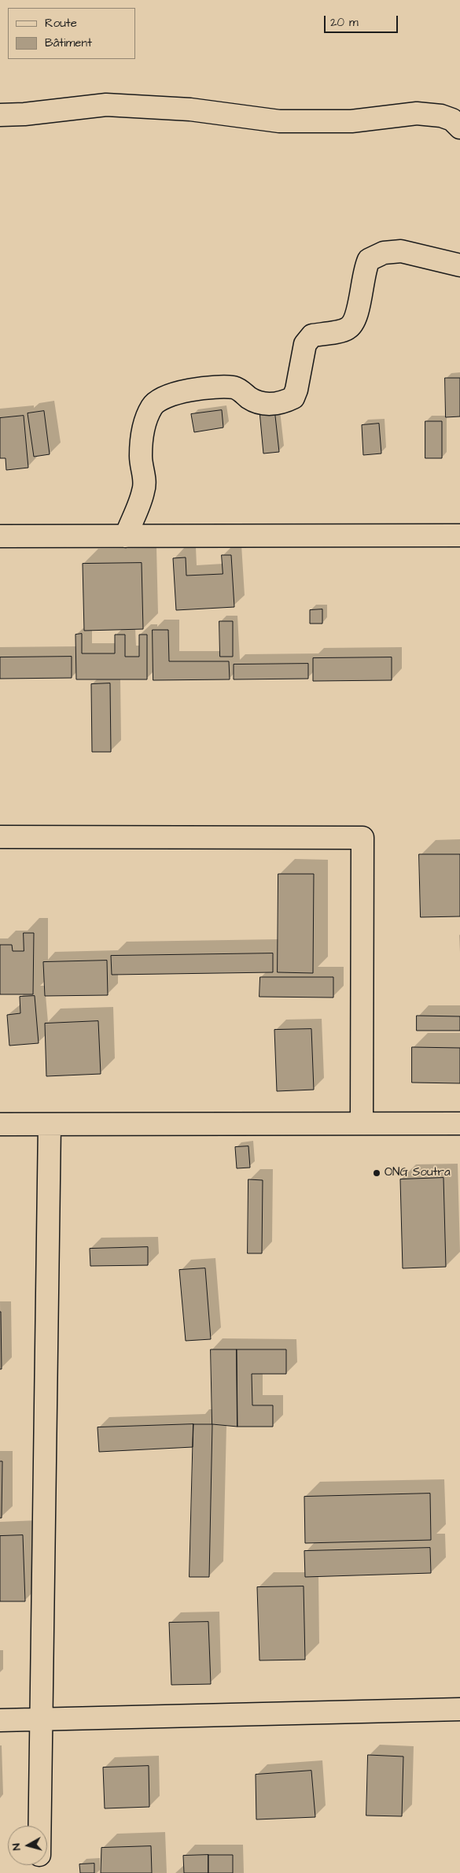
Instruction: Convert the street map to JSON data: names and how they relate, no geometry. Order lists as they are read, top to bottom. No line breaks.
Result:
{"places":["ONG Soutra"],"legend":["Route","Bâtiment"],"scale_bar":"20 m","north":"left"}
